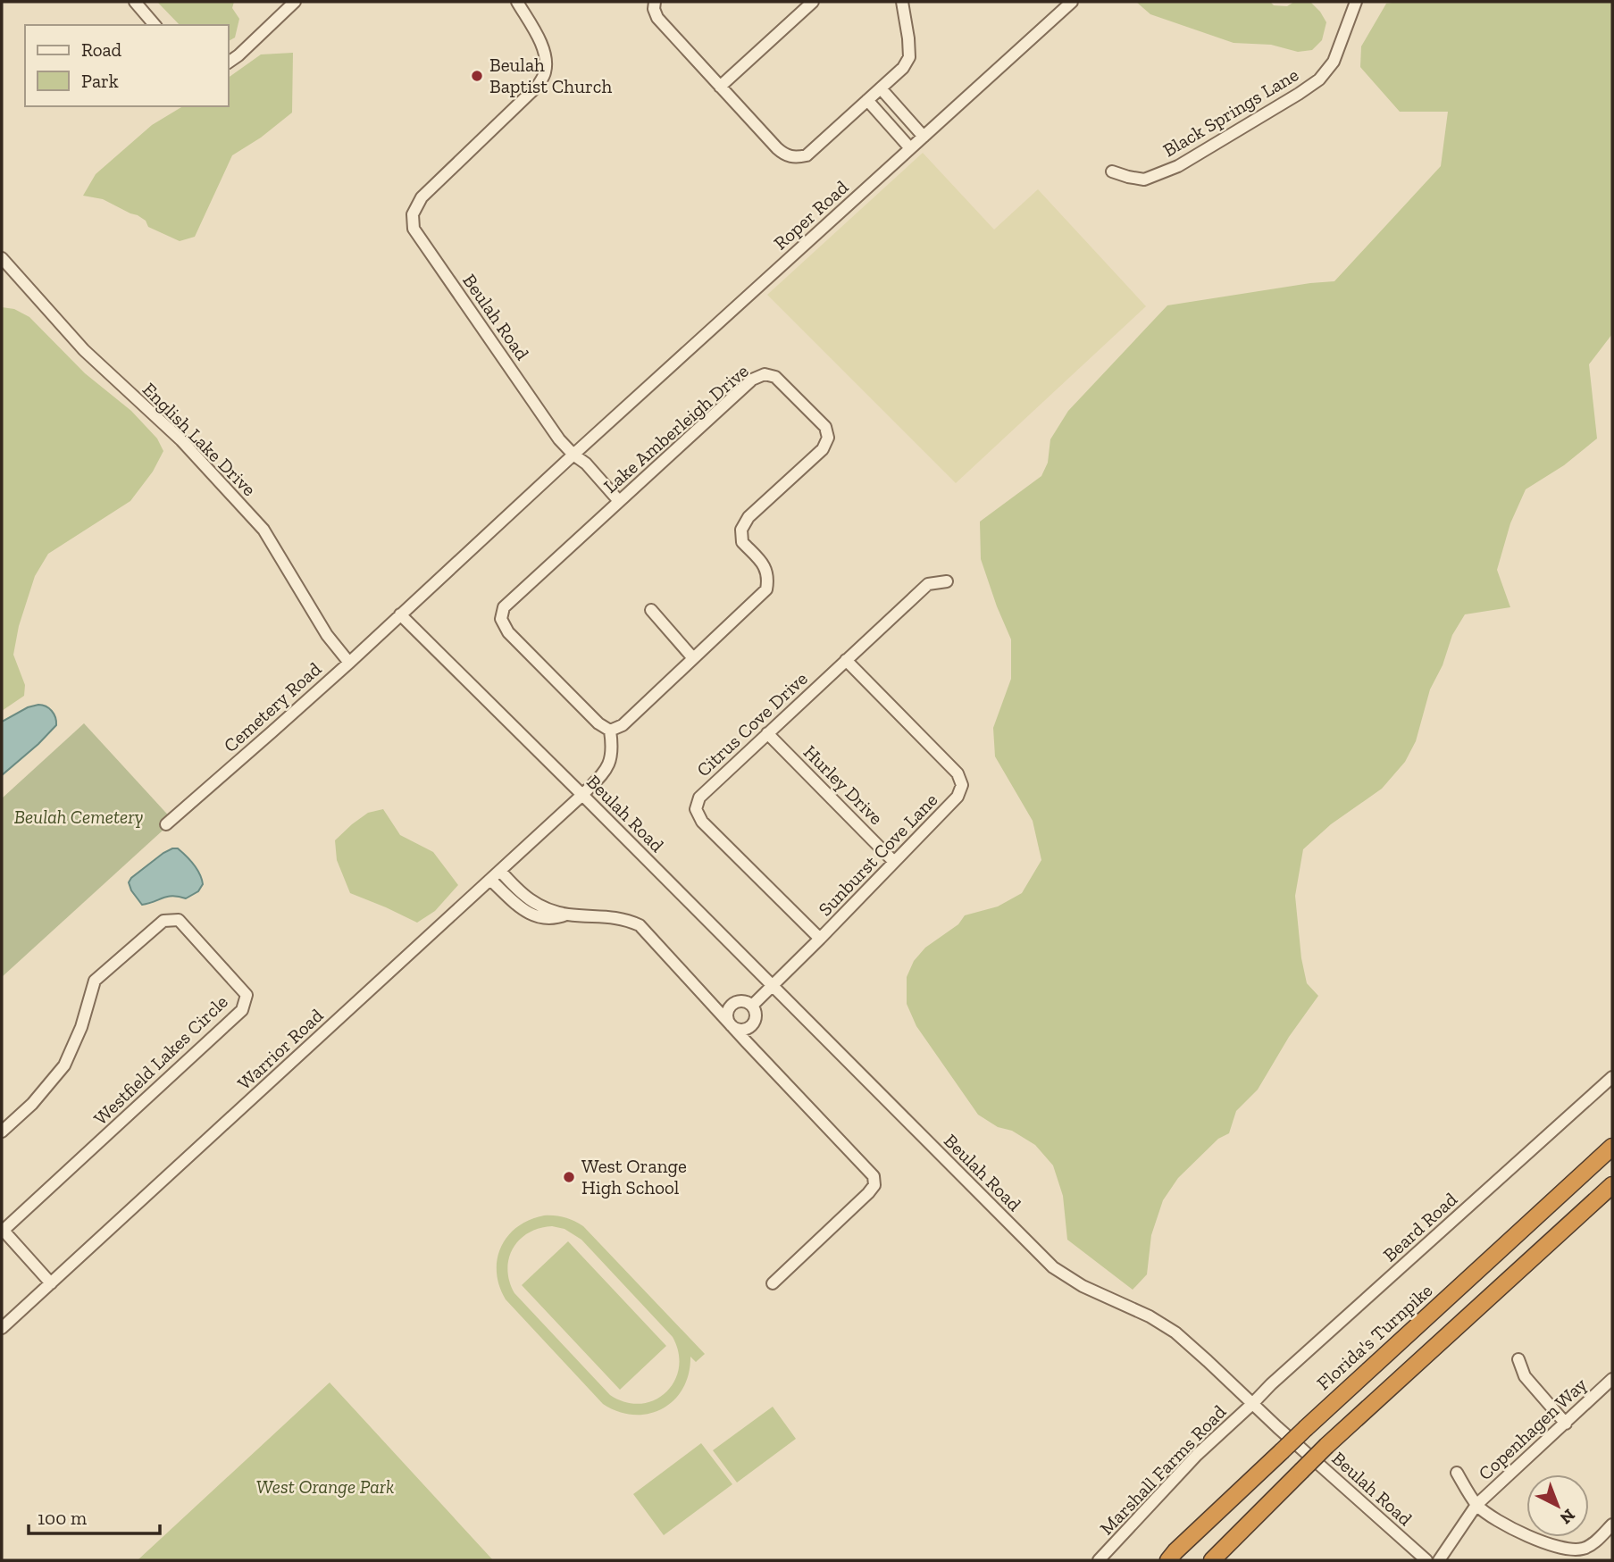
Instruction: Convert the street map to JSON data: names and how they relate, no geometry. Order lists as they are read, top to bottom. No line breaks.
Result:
{"streets":{"highway":["Florida's Turnpike"],"street":["Black Springs Lane","Roper Road","Beulah Road","Lake Amberleigh Drive","English Lake Drive","Cemetery Road","Citrus Cove Drive","Hurley Drive","Sunburst Cove Lane","Warrior Road","Westfield Lakes Circle","Beard Road","Copenhagen Way","Marshall Farms Road"]},"crossings":[["Roper Road","Beulah Road"],["Beulah Road","Lake Amberleigh Drive"],["Beulah Road","Cemetery Road"],["Beulah Road","Sunburst Cove Lane"],["Beulah Road","Warrior Road"],["Beulah Road","Beard Road"],["Beulah Road","Marshall Farms Road"],["English Lake Drive","Cemetery Road"],["Citrus Cove Drive","Hurley Drive"],["Citrus Cove Drive","Sunburst Cove Lane"],["Hurley Drive","Sunburst Cove Lane"],["Beard Road","Marshall Farms Road"]],"parks":["Beulah Cemetery","West Orange Park"],"places":["Beulah Baptist Church","West Orange High School"],"legend":["Road","Park"],"scale_bar":"100 m","north":"bottom right"}
